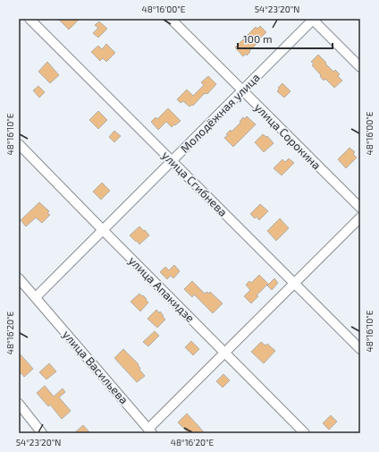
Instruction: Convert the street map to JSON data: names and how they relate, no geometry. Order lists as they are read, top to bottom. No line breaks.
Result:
{"streets":{"street":["Молодёжная улица","улица Сорокина","улица Сгибнева","улица Апакидзе","улица Васильева"]},"crossings":[["Молодёжная улица","улица Сорокина"],["Молодёжная улица","улица Сгибнева"],["Молодёжная улица","улица Апакидзе"],["Молодёжная улица","улица Васильева"]],"scale_bar":"100 m","coordinates":["48°16'00\"E","54°23'20\"N","48°16'10\"E","48°16'20\"E"]}
